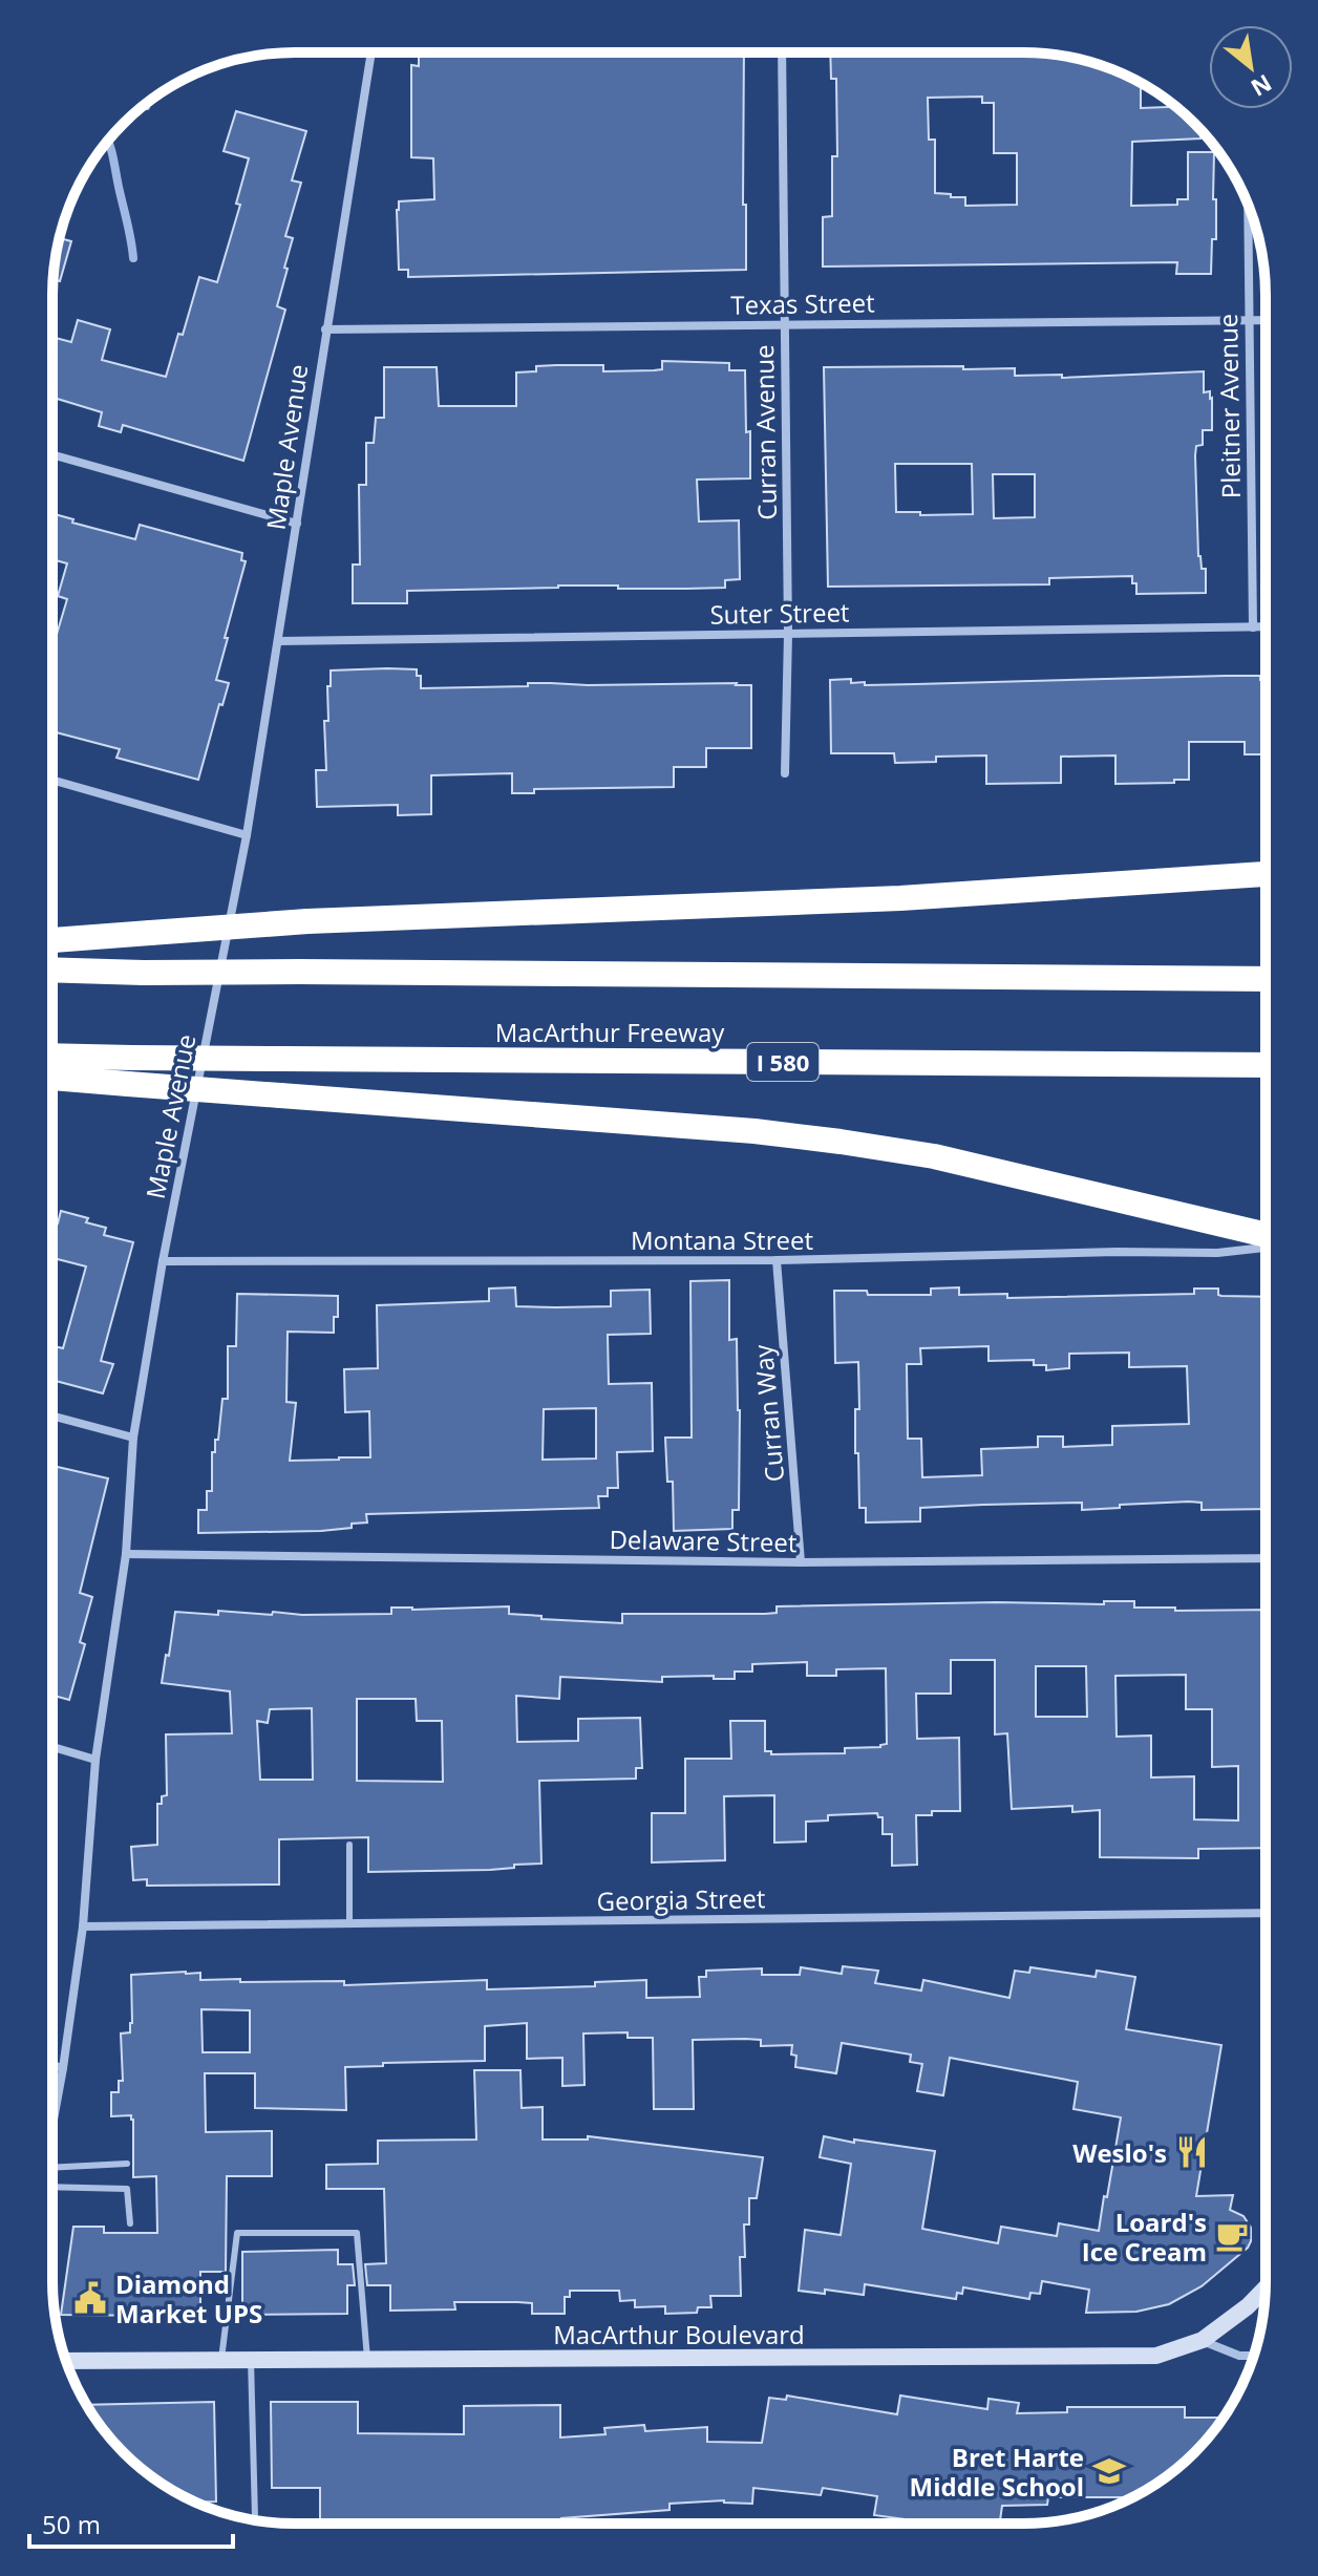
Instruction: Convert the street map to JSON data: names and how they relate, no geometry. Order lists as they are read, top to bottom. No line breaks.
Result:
{"streets":{"highway":["MacArthur Freeway","I 580"],"main road":["MacArthur Boulevard"],"street":["Texas Street","Pleitner Avenue","Curran Avenue","Maple Avenue","Suter Street","Montana Street","Curran Way","Delaware Street","Georgia Street"]},"crossings":[["Texas Street","Pleitner Avenue"],["Texas Street","Curran Avenue"],["Texas Street","Maple Avenue"],["Pleitner Avenue","Suter Street"],["Curran Avenue","Suter Street"],["Maple Avenue","Suter Street"],["Maple Avenue","Montana Street"],["Maple Avenue","Delaware Street"],["Maple Avenue","Georgia Street"],["Montana Street","Curran Way"],["Curran Way","Delaware Street"]],"places":{"restaurant":["Weslo's"],"cafe":["Loard's Ice Cream"],"public building":["Diamond Market UPS"],"school or university":["Bret Harte Middle School"]},"scale_bar":"50 m","north":"bottom right"}
